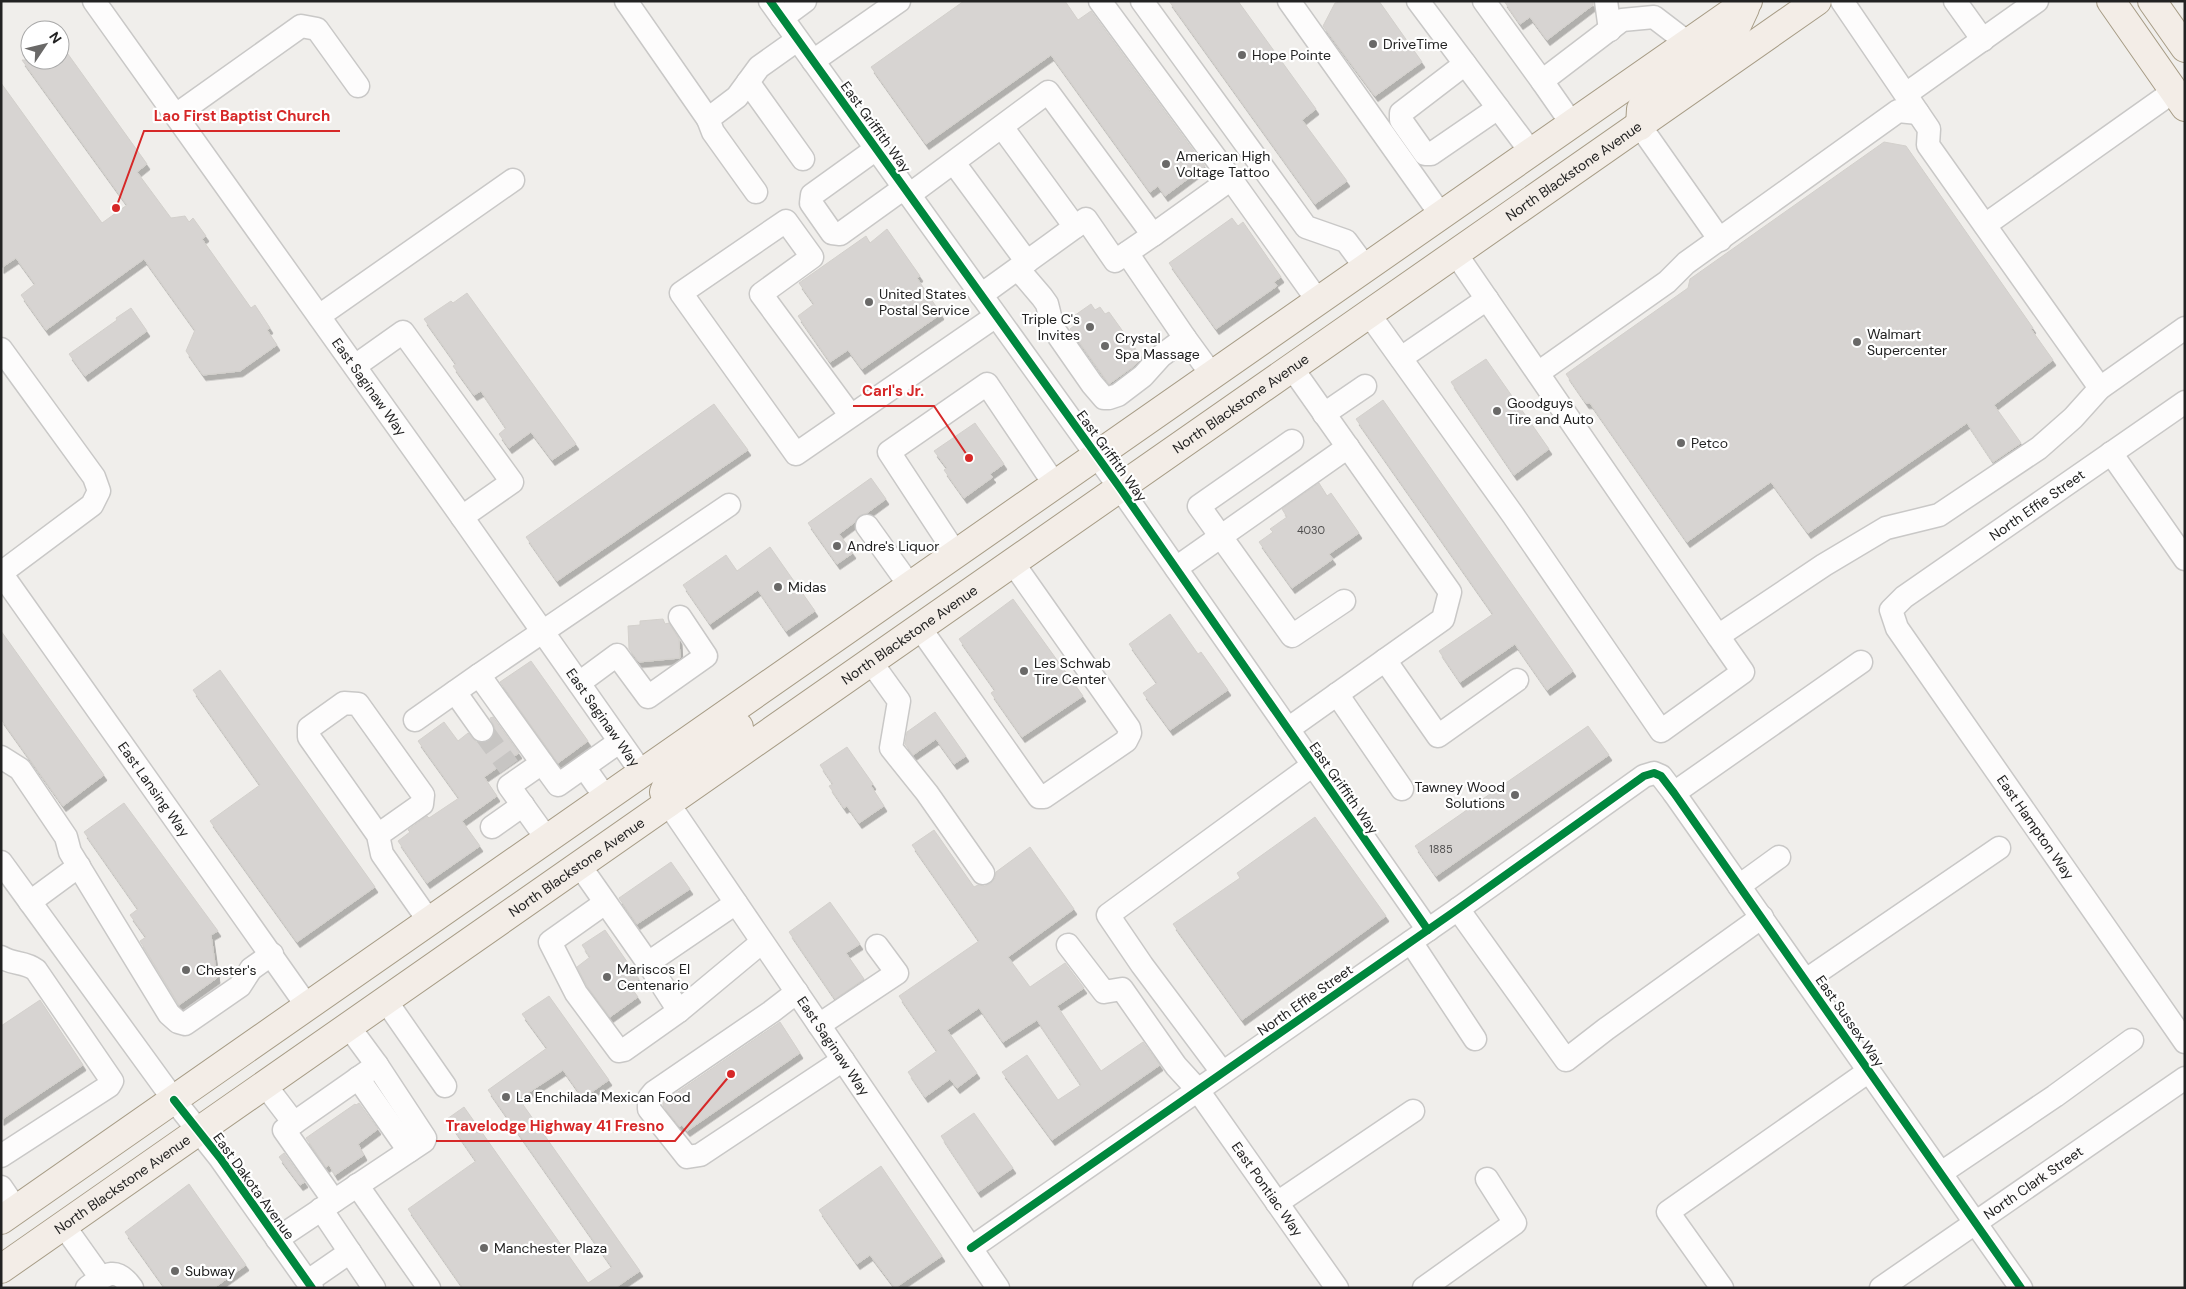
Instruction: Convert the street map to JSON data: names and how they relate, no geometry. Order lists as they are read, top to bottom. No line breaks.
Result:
{"streets":{"main road":["North Blackstone Avenue"],"street":["East Griffith Way","East Saginaw Way","North Effie Street","East Lansing Way","East Hampton Way","East Sussex Way","North Clark Street","East Dakota Avenue","East Pontiac Way"]},"crossings":[["East Griffith Way","North Blackstone Avenue"],["East Griffith Way","North Effie Street"],["North Blackstone Avenue","East Saginaw Way"],["North Blackstone Avenue","East Dakota Avenue"],["East Saginaw Way","North Effie Street"],["North Effie Street","East Hampton Way"],["North Effie Street","East Sussex Way"],["North Effie Street","East Pontiac Way"],["East Sussex Way","North Clark Street"]],"places":["DriveTime","Hope Pointe","American High Voltage Tattoo","Lao First Baptist Church","United States Postal Service","Triple C's Invites","Walmart Supercenter","Crystal Spa Massage","Goodguys Tire and Auto","Petco","Carl's Jr.","Andre's Liquor","Midas","Les Schwab Tire Center","Tawney Wood Solutions","Chester's","Mariscos El Centenario","Travelodge Highway 41 Fresno","La Enchilada Mexican Food","Manchester Plaza","Subway"],"house_numbers":["4030","1885"],"north":"top right"}
